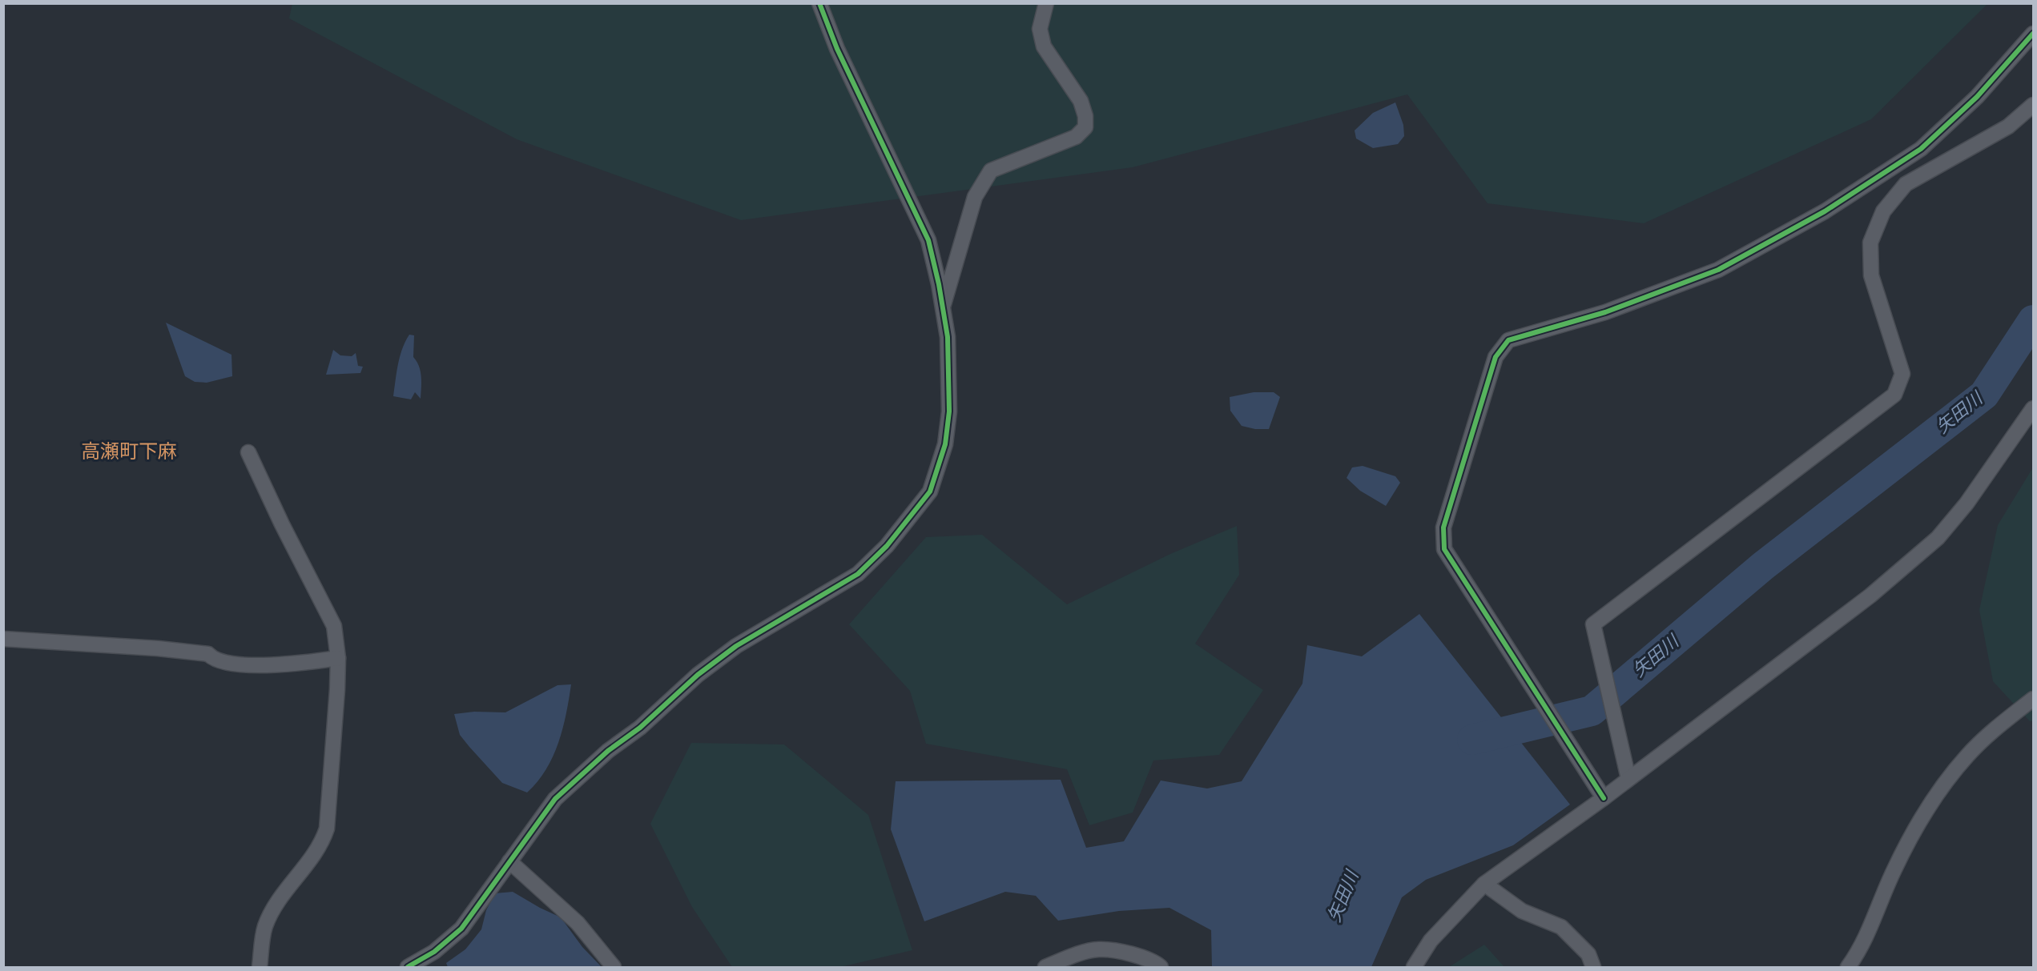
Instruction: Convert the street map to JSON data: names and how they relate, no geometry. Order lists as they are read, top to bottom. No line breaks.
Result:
{"districts":["高瀬町下麻"],"water":["矢田川"]}
